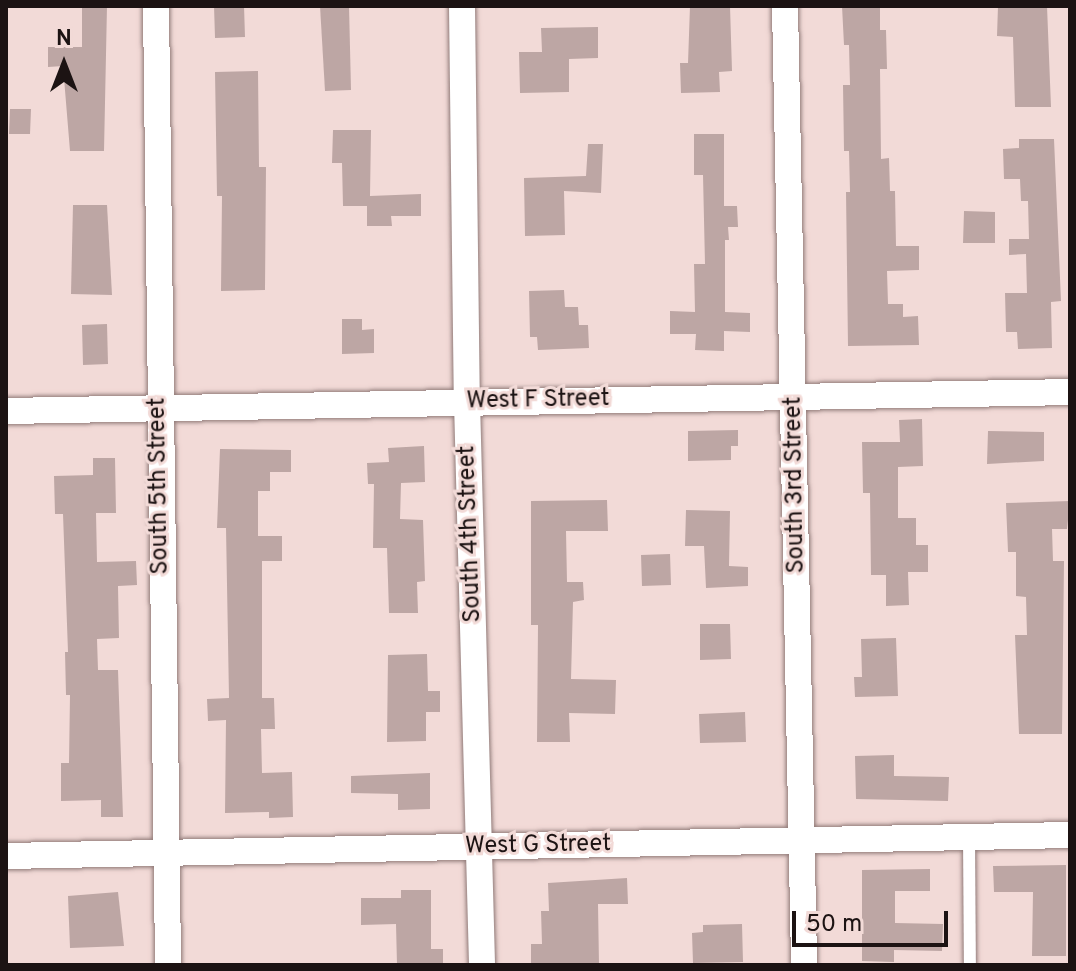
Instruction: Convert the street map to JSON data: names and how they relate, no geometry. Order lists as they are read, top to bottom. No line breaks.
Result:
{"streets":{"street":["West F Street","South 3rd Street","South 5th Street","South 4th Street","West G Street"]},"crossings":[["West F Street","South 3rd Street"],["West F Street","South 5th Street"],["West F Street","South 4th Street"],["South 3rd Street","West G Street"],["South 5th Street","West G Street"],["South 4th Street","West G Street"]],"scale_bar":"50 m","north":"top"}
